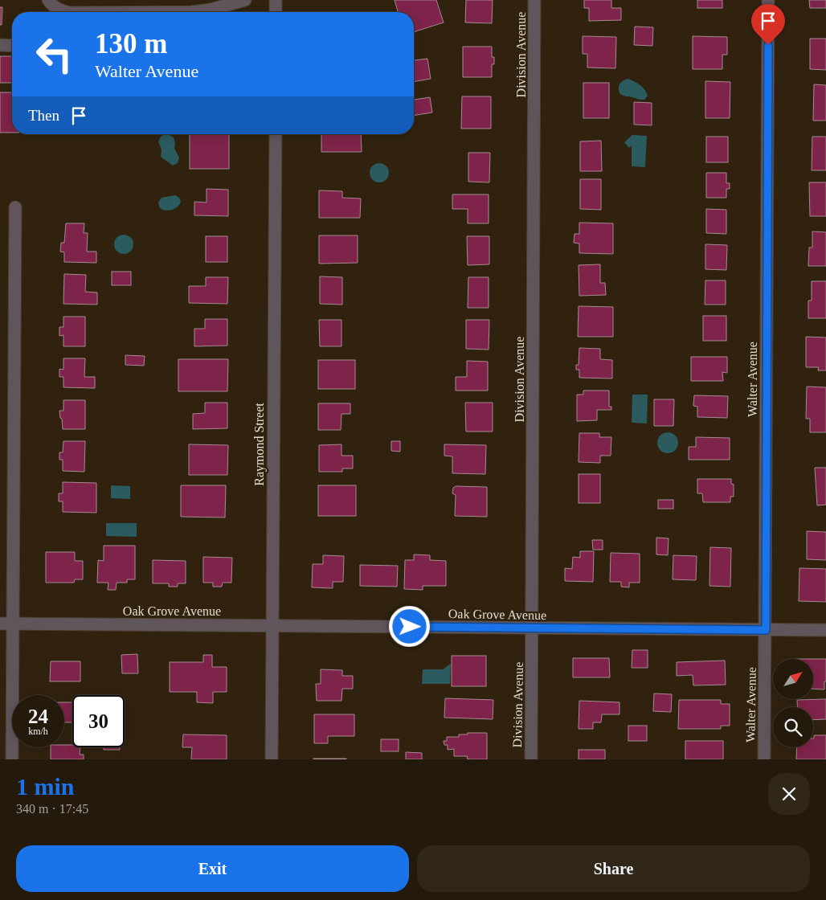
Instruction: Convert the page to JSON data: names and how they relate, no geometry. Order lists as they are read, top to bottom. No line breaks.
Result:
{"streets":{"street":["Division Avenue","Walter Avenue","Raymond Street","Oak Grove Avenue"]},"crossings":[["Division Avenue","Oak Grove Avenue"],["Walter Avenue","Oak Grove Avenue"],["Raymond Street","Oak Grove Avenue"]],"north":"top right","page":{"turn":["130 m","Walter Avenue"],"then":"Then","speed":"24 km/h","limit":"30","heading":["1 min","340 m · 17:45"],"buttons":["Exit","Share"]}}
